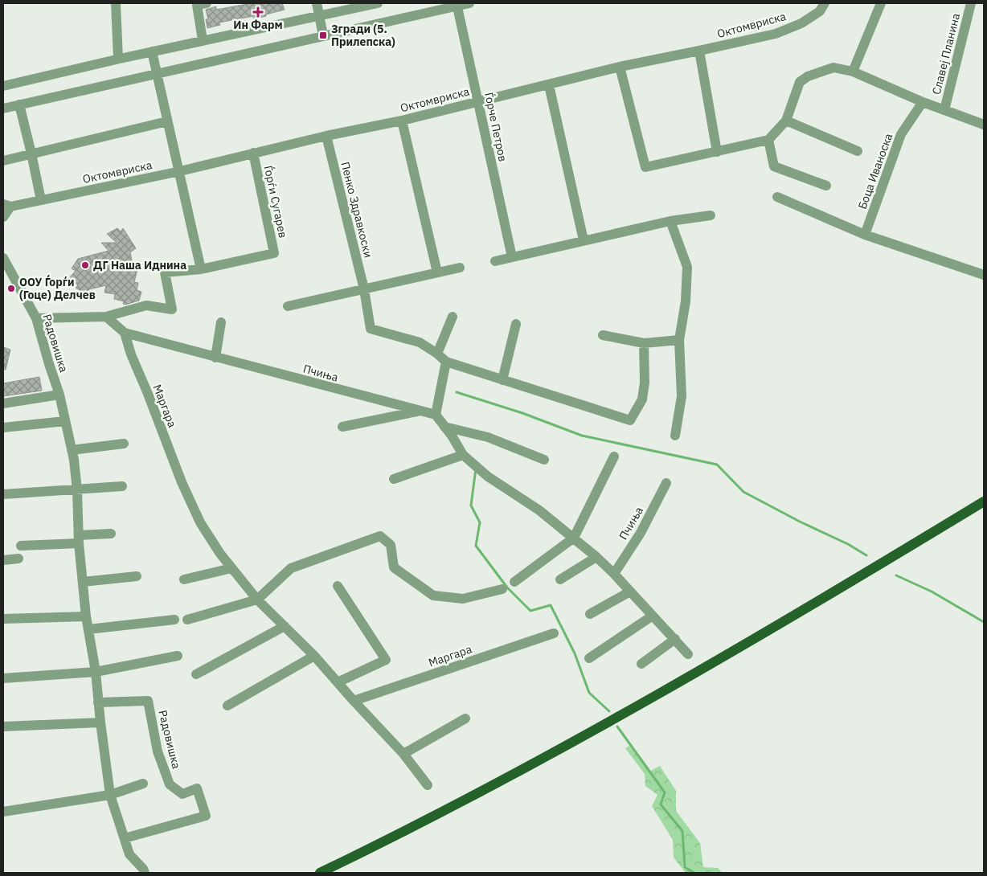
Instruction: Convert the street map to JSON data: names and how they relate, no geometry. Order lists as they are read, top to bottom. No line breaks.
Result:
{"streets":{"street":["Октомвриска","Славеј Планина","Ѓорче Петров","Боца Иваноска","Ѓорѓи Сугарев","Пенко Здравкоски","Радовишка","Пчиња","Маргара"]},"crossings":[["Октомвриска","Ѓорче Петров"],["Октомвриска","Ѓорѓи Сугарев"],["Октомвриска","Пенко Здравкоски"],["Славеј Планина","Боца Иваноска"],["Пчиња","Маргара"]],"places":{"health":["Ин Фарм"],"transit":["Згради (5. Прилепска)"],"other":["ДГ Наша Иднина","ООУ Ѓорѓи (Гоце) Делчев"]}}
